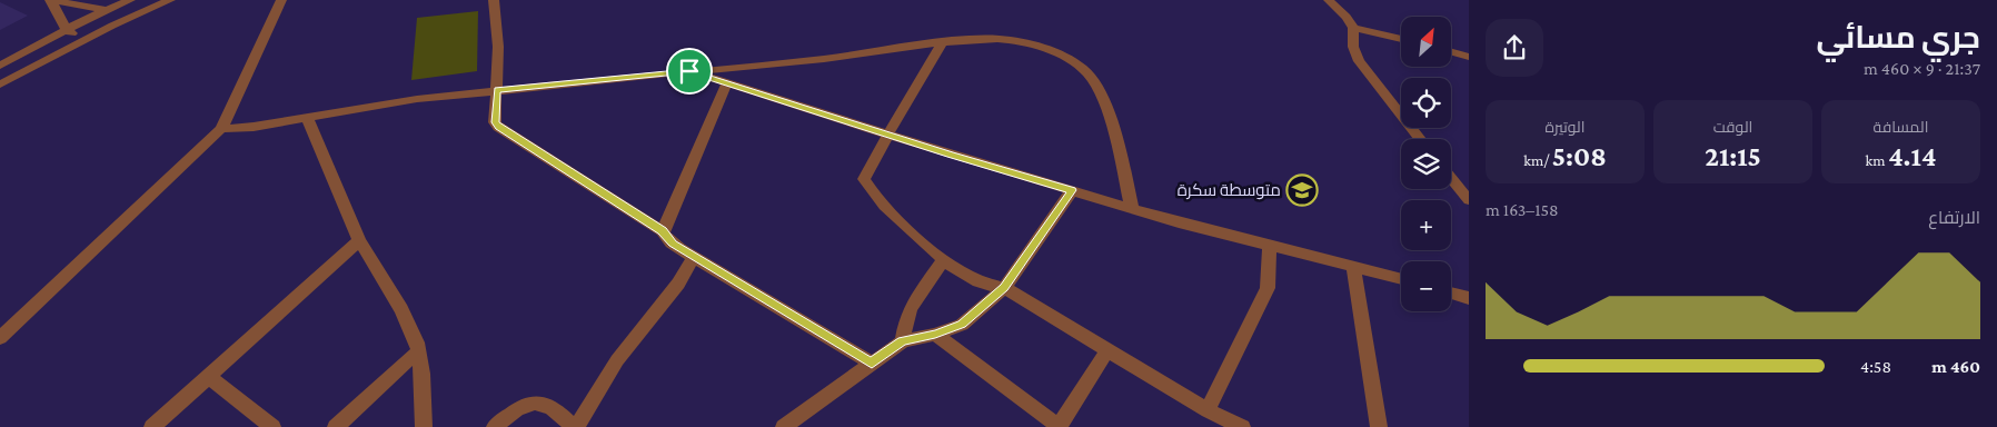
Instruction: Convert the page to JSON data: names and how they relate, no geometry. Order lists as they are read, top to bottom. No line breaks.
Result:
{"places":{"school or university":["متوسطة سكرة"]},"north":"top right","page":{"heading":["جري مسائي","21:37 · 9 × 460 m"],"map_buttons":["+","−"],"stats":[["المسافة","4.14 km"],["الوقت","21:15"],["الوتيرة","5:08 /km"]],"chart":["الارتفاع","158–163 m"],"list":[{"name":"460 m","note":"4:58"}]}}
